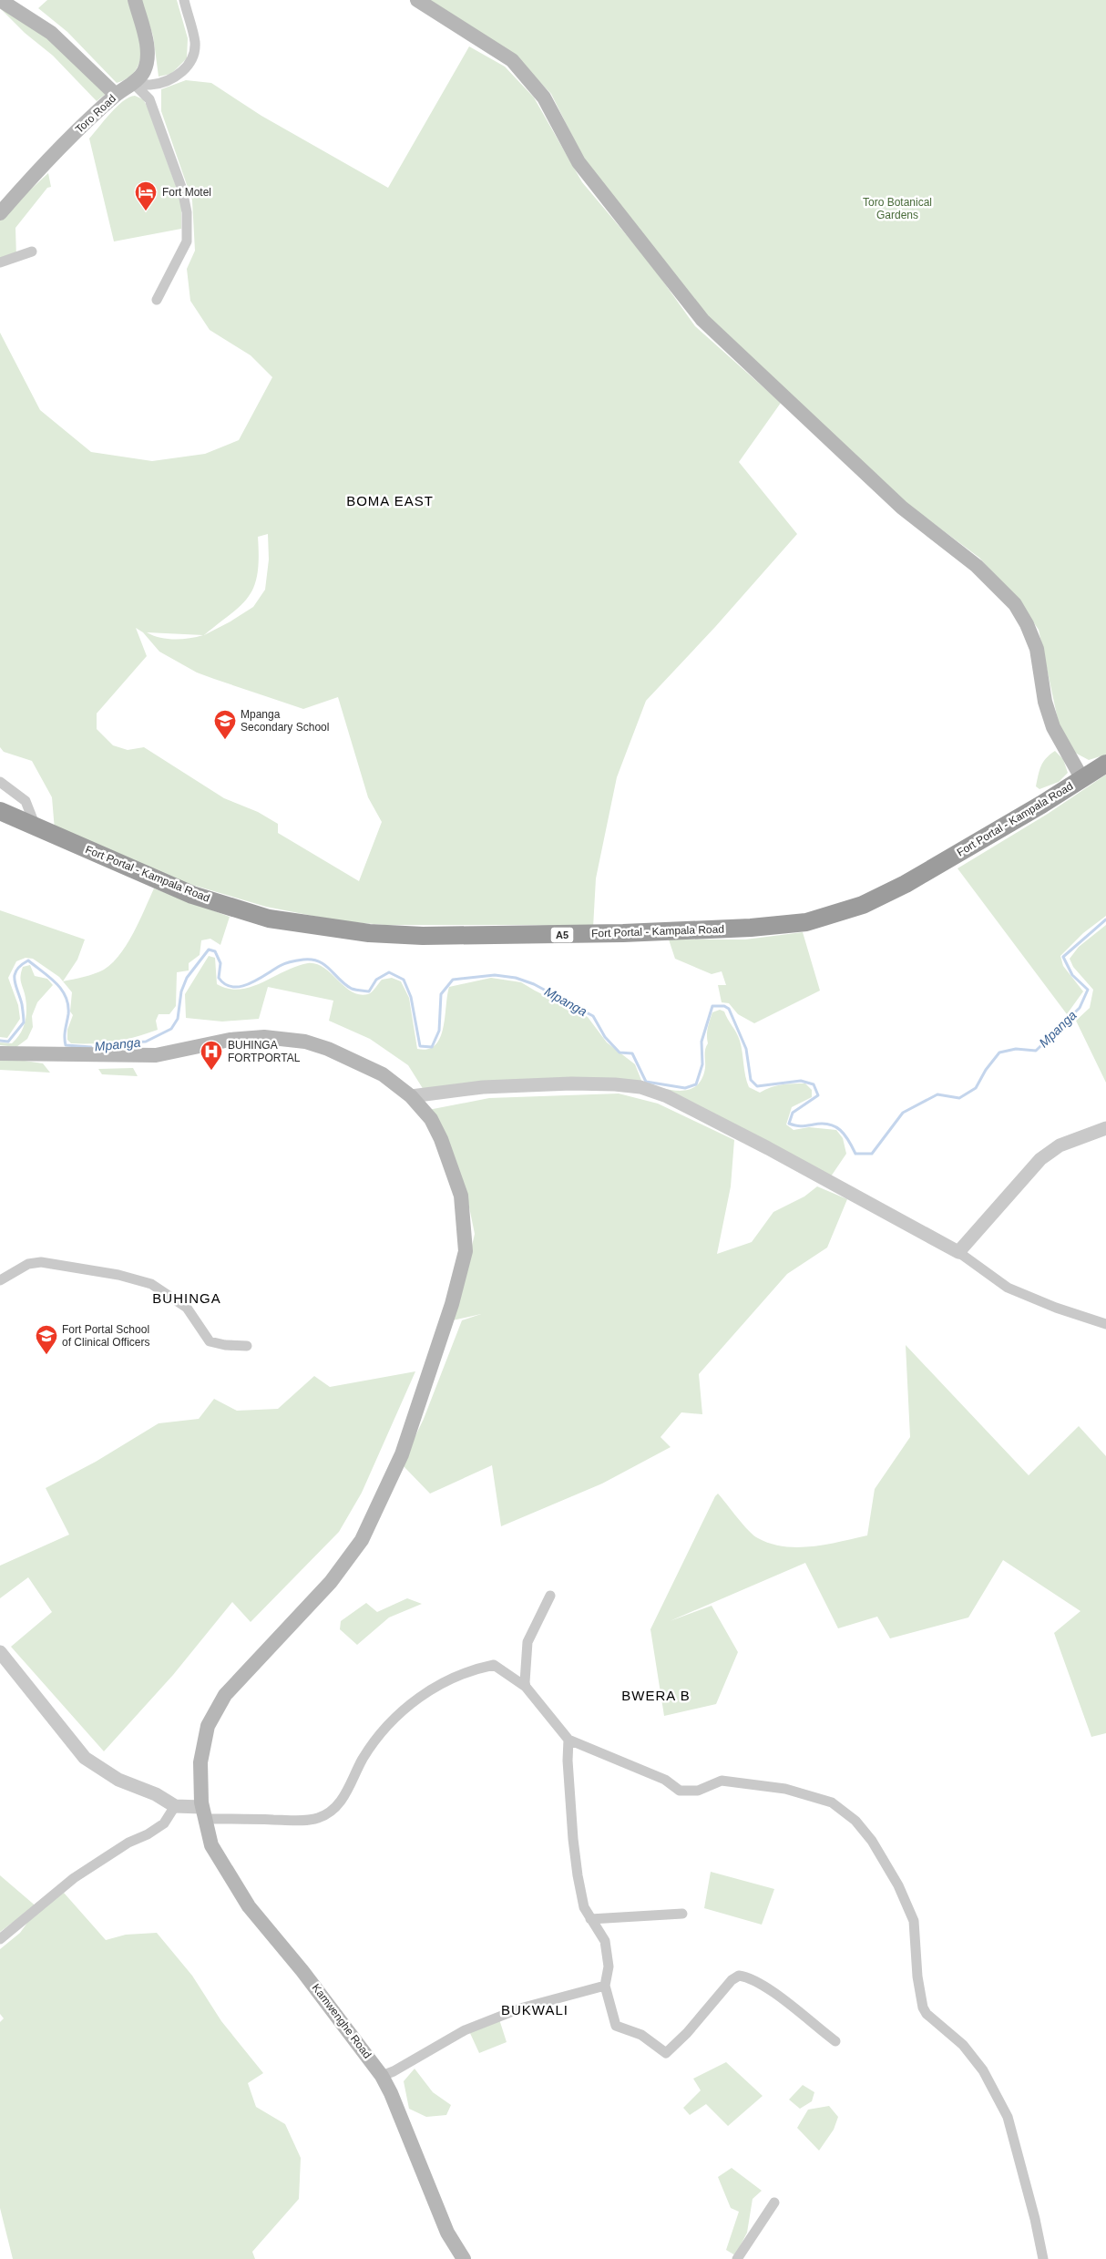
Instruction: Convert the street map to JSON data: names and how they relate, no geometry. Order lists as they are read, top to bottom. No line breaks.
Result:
{"streets":{"highway":["Fort Portal - Kampala Road","A5"],"main road":["Toro Road","Kamwenghe Road"]},"districts":["BOMA EAST","BUHINGA","BWERA B","BUKWALI"],"water":["Mpanga"],"parks":["Toro Botanical Gardens"],"places":{"hotel":["Fort Motel"],"school or university":["Mpanga Secondary School","Fort Portal School of Clinical Officers"],"hospital":["BUHINGA FORTPORTAL"]}}
